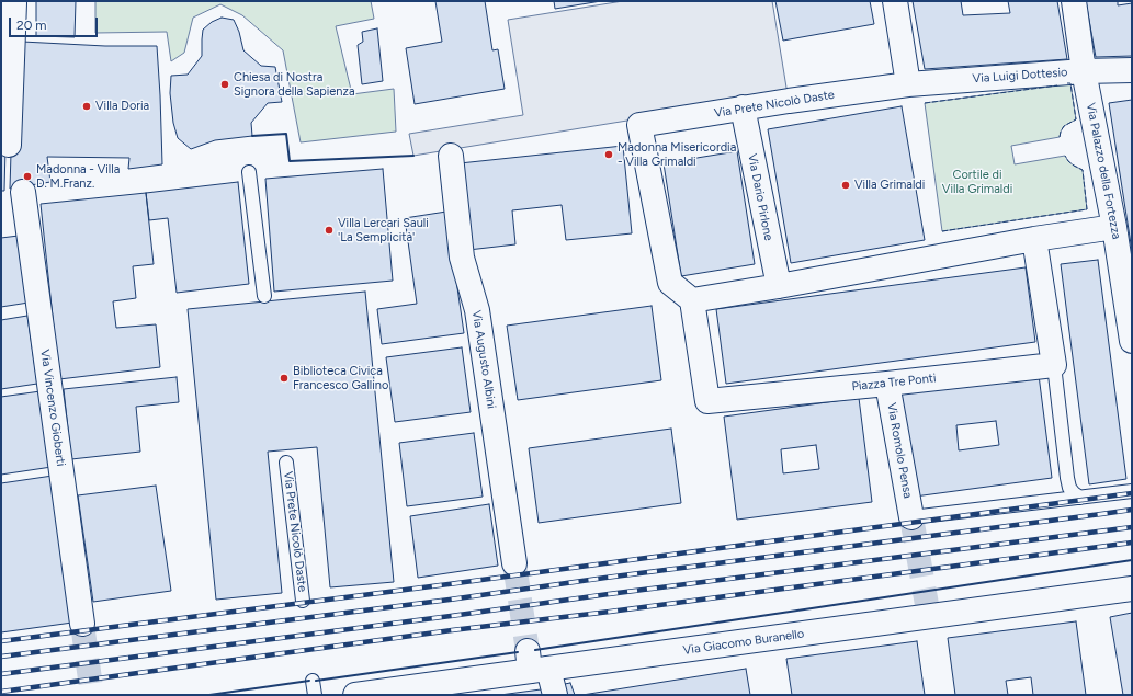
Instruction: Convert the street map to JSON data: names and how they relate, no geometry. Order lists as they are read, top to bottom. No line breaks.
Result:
{"streets":{"street":["Via Luigi Dottesio","Via Prete Nicolò Daste","Via Palazzo della Fortezza","Via Dario Pirlone","Via Augusto Albini","Piazza Tre Ponti","Via Vincenzo Gioberti","Via Romolo Pensa","Via Giacomo Buranello"]},"crossings":[["Via Luigi Dottesio","Via Prete Nicolò Daste"],["Via Luigi Dottesio","Via Palazzo della Fortezza"],["Via Prete Nicolò Daste","Via Dario Pirlone"],["Via Prete Nicolò Daste","Piazza Tre Ponti"],["Piazza Tre Ponti","Via Romolo Pensa"]],"parks":["Cortile di Villa Grimaldi"],"places":["Chiesa di Nostra Signora della Sapienza","Villa Doria","Madonna Misericordia - Villa Grimaldi","Madonna - Villa D. M.Franz.","Villa Grimaldi","Villa Lercari Sauli 'La Semplicità'","Biblioteca Civica Francesco Gallino"],"scale_bar":"20 m"}
